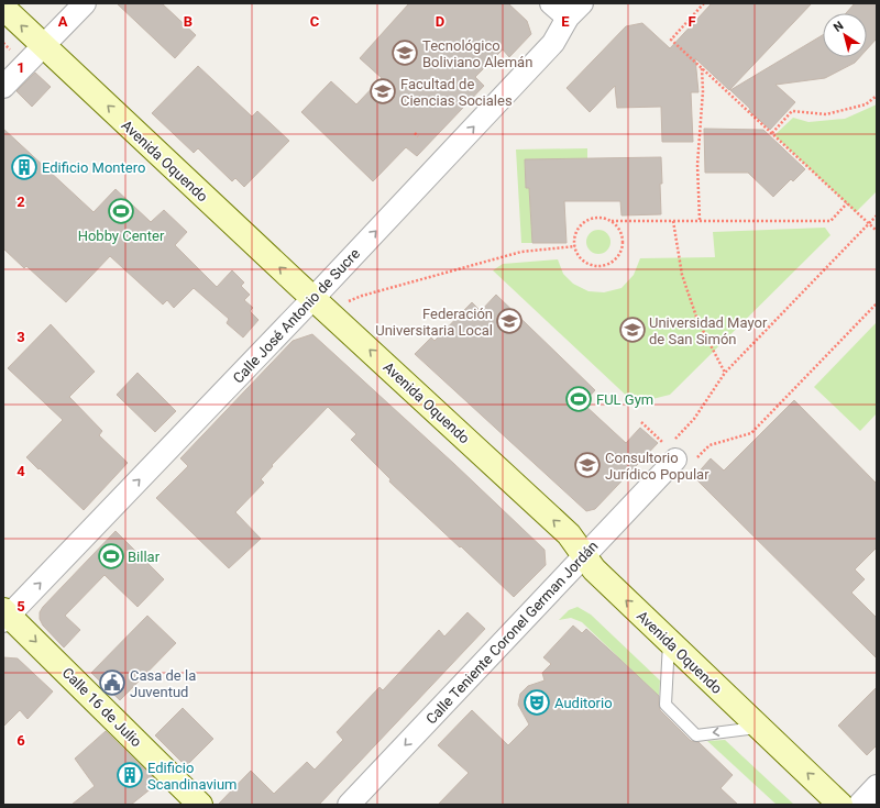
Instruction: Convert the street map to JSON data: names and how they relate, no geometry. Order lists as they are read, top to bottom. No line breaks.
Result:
{"streets":{"main road":["Avenida Oquendo","Calle 16 de Julio"],"street":["Calle José Antonio de Sucre","Calle Teniente Coronel German Jordán"]},"crossings":[["Avenida Oquendo","Calle José Antonio de Sucre"],["Avenida Oquendo","Calle Teniente Coronel German Jordán"],["Calle José Antonio de Sucre","Calle 16 de Julio"]],"one_way":["Avenida Oquendo","Calle José Antonio de Sucre","Calle Teniente Coronel German Jordán","Calle 16 de Julio"],"places":{"school or university":["Tecnológico Boliviano Alemán","Facultad de Ciencias Sociales","Federación Universitaria Local","Universidad Mayor de San Simón","Consultorio Jurídico Popular"],"building":["Edificio Montero","Edificio Scandinavium"],"sports":["Hobby Center","FUL Gym","Billar"],"public building":["Casa de la Juventud"],"theatre":["Auditorio"]},"north":"top left","grid":{"columns":["A","B","C","D","E","F"],"rows":["1","2","3","4","5","6"]}}
